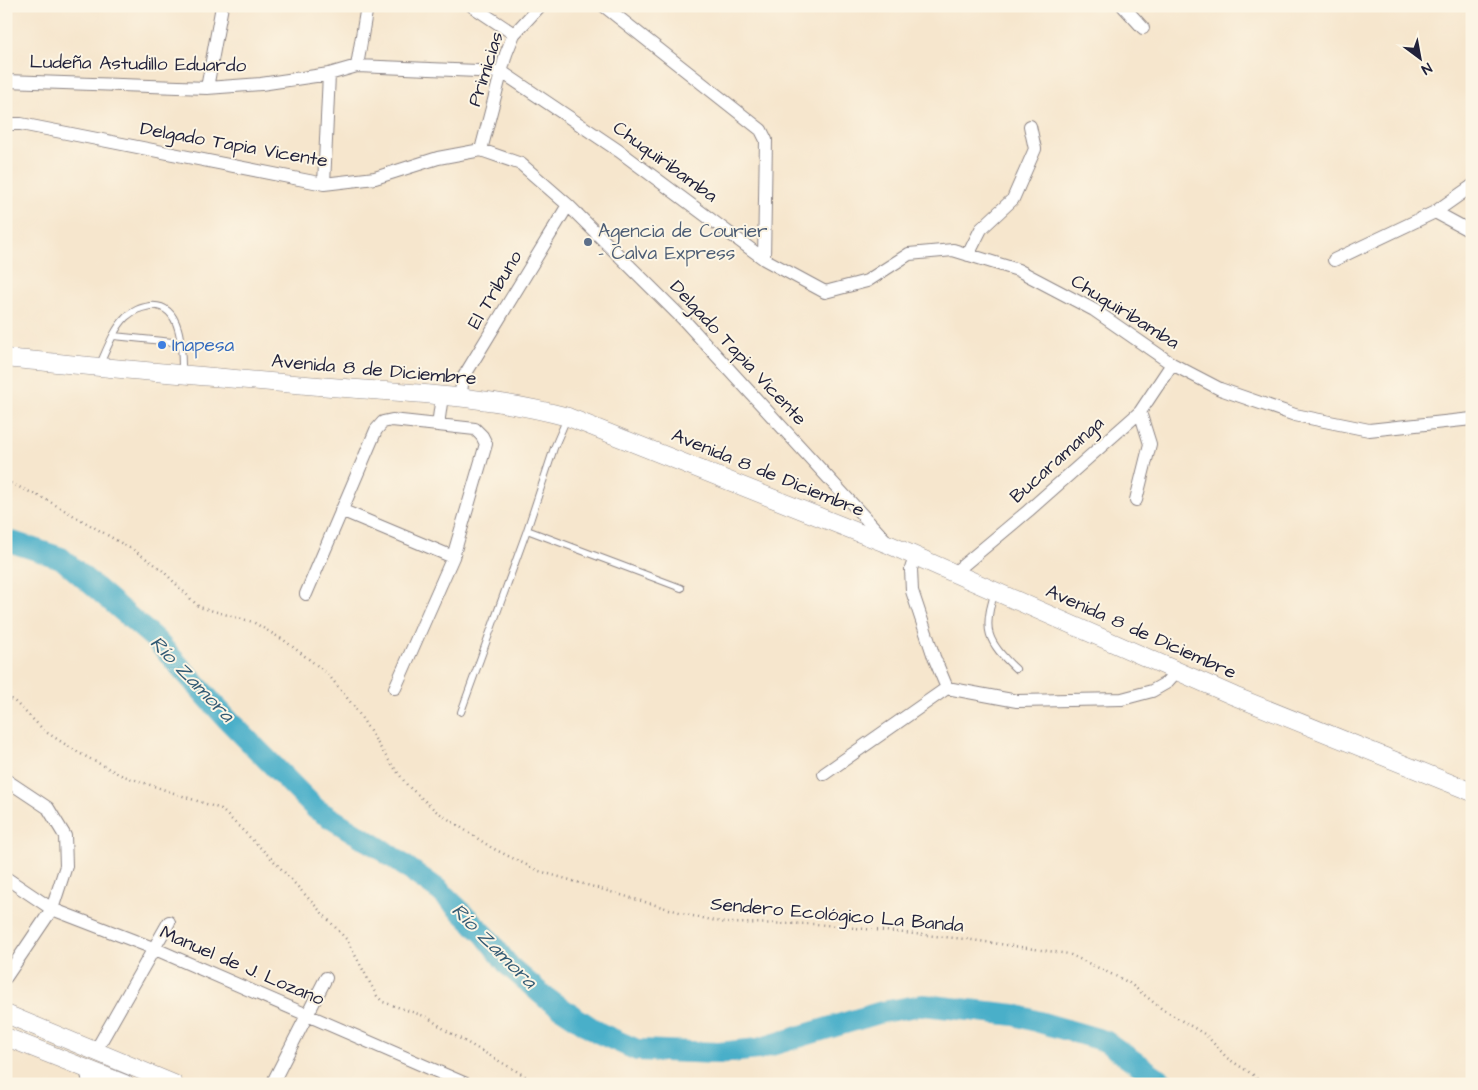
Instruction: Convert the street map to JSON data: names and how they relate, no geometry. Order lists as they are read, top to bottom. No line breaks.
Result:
{"streets":{"main road":["Avenida 8 de Diciembre"],"street":["Ludeña Astudillo Eduardo","Primicias","Delgado Tapia Vicente","Chuquiribamba","El Tribuno","Bucaramanga","Manuel de J. Lozano"],"path":["Sendero Ecológico La Banda"]},"crossings":[["Primicias","Delgado Tapia Vicente"],["Primicias","Chuquiribamba"],["Delgado Tapia Vicente","El Tribuno"],["Delgado Tapia Vicente","Avenida 8 de Diciembre"],["Chuquiribamba","Bucaramanga"],["El Tribuno","Avenida 8 de Diciembre"],["Avenida 8 de Diciembre","Bucaramanga"]],"water":["Río Zamora"],"places":["Agencia de Courier - Calva Express","Inapesa"],"north":"bottom right"}
